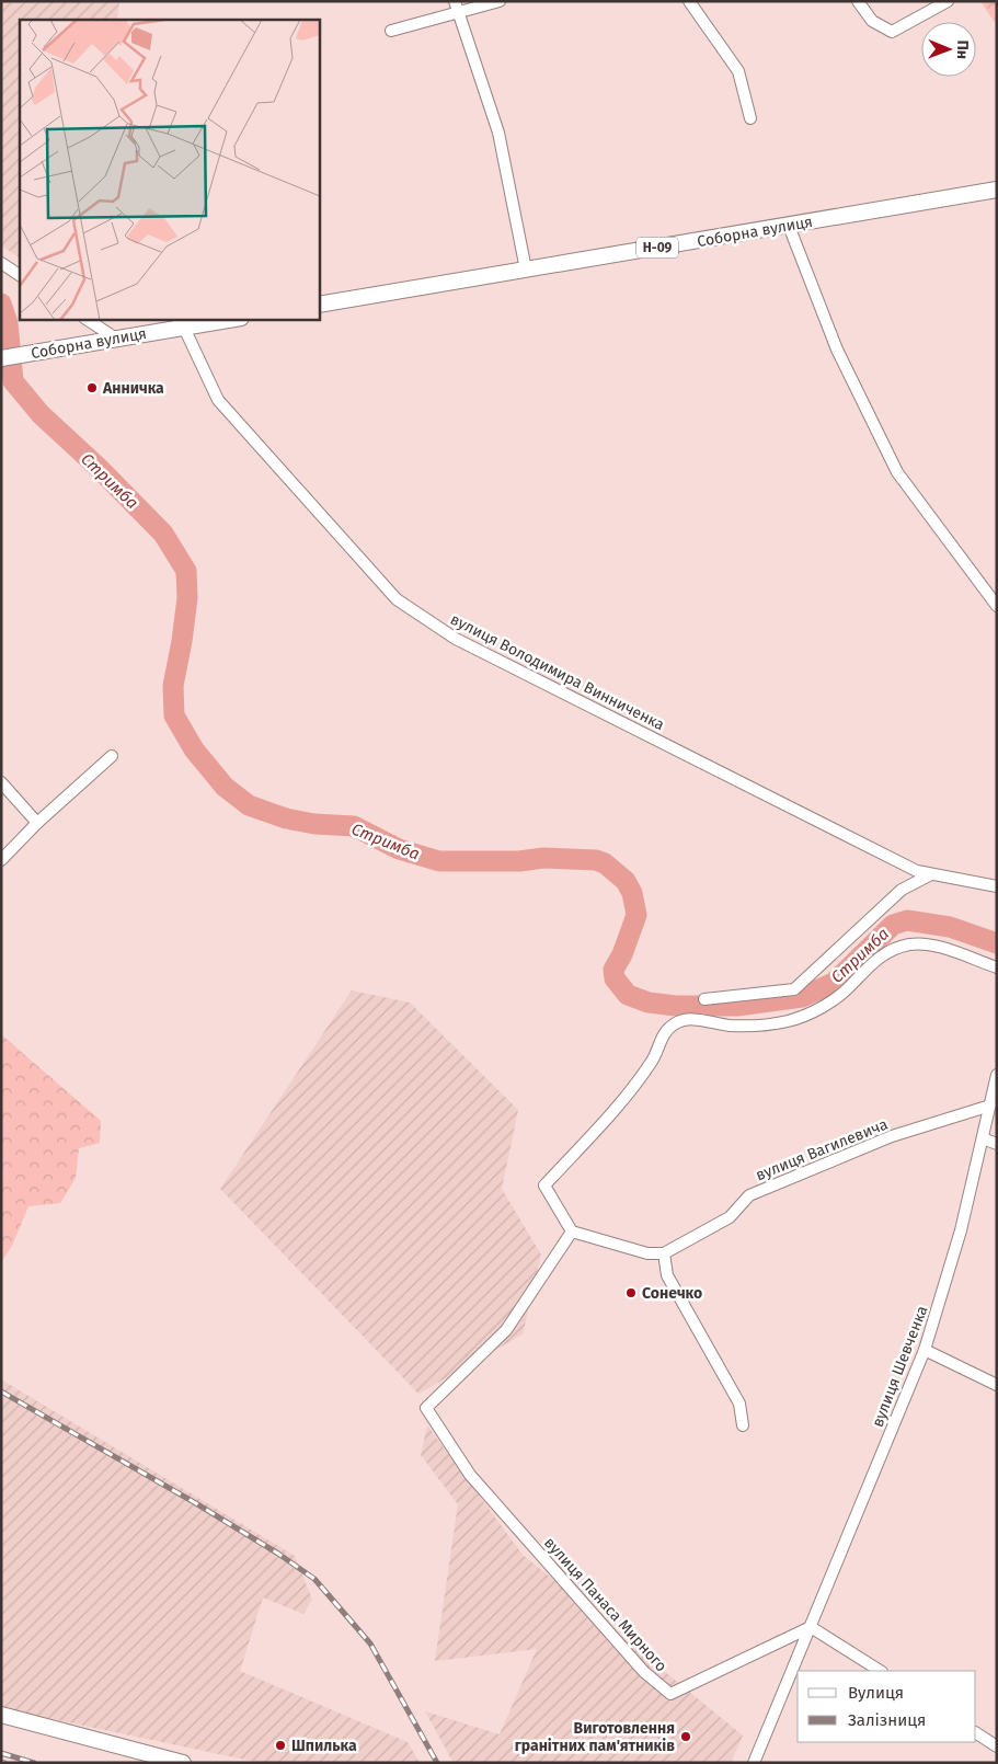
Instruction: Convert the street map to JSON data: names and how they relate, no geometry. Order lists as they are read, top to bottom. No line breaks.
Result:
{"streets":{"main road":["Соборна вулиця","Н-09"],"street":["вулиця Володимира Винниченка","вулиця Вагилевича","вулиця Шевченка","вулиця Панаса Мирного"]},"crossings":[["Соборна вулиця","вулиця Володимира Винниченка"],["вулиця Вагилевича","вулиця Шевченка"],["вулиця Шевченка","вулиця Панаса Мирного"]],"water":["Стримба"],"places":["Анничка","Сонечко","Виготовлення гранітних пам'ятників","Шпилька"],"legend":["Вулиця","Залізниця"],"north":"right"}
